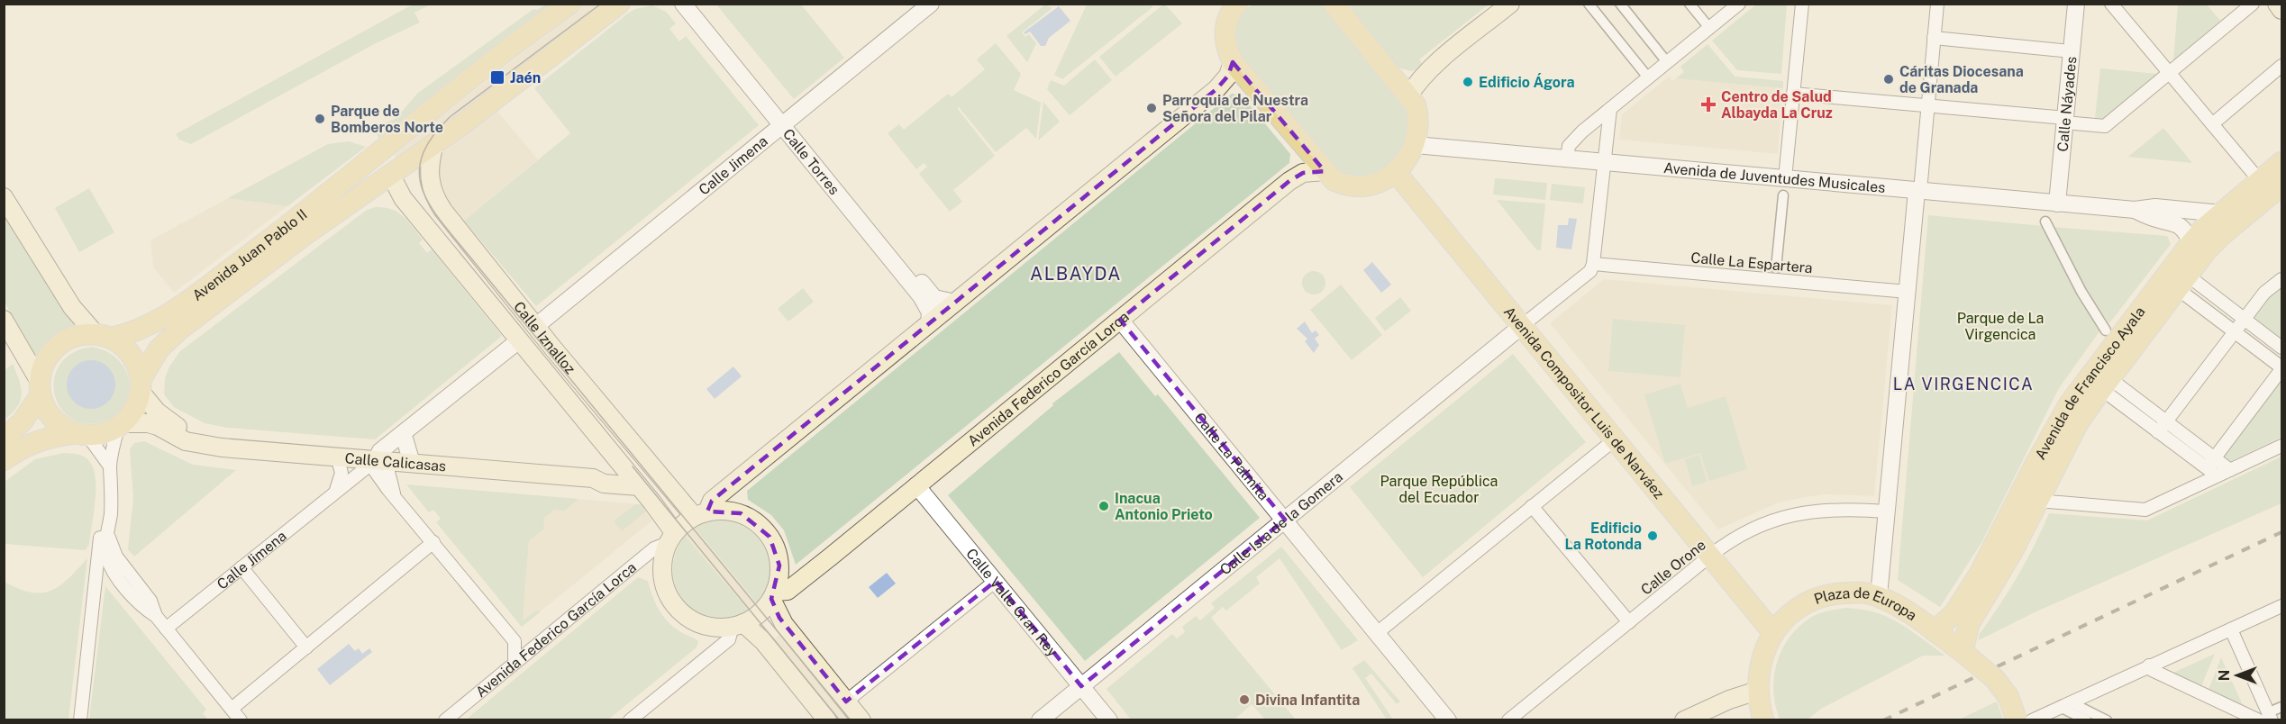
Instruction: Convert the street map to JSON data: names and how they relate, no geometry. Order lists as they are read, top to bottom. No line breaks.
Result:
{"streets":{"main road":["Avenida Juan Pablo II","Calle Iznalloz","Avenida Federico García Lorca","Avenida de Francisco Ayala","Avenida Compositor Luis de Narváez","Calle Calicasas","Plaza de Europa"],"street":["Calle Náyades","Calle Torres","Calle Jimena","Avenida de Juventudes Musicales","Calle La Espartera","Calle La Palmita","Calle Isla de la Gomera","Calle Orone","Calle Valle Gran Rey"]},"crossings":[["Calle Náyades","Avenida de Juventudes Musicales"],["Calle Torres","Calle Jimena"],["Calle Jimena","Calle Iznalloz"],["Calle Jimena","Calle Calicasas"],["Avenida de Juventudes Musicales","Avenida de Francisco Ayala"],["Avenida Juan Pablo II","Calle Iznalloz"],["Avenida Juan Pablo II","Calle Calicasas"],["Calle Iznalloz","Avenida Federico García Lorca"],["Calle Iznalloz","Calle Calicasas"],["Avenida Federico García Lorca","Calle La Palmita"],["Avenida Federico García Lorca","Calle Valle Gran Rey"],["Avenida de Francisco Ayala","Plaza de Europa"],["Avenida Compositor Luis de Narváez","Calle Isla de la Gomera"],["Avenida Compositor Luis de Narváez","Calle Orone"],["Avenida Compositor Luis de Narváez","Plaza de Europa"],["Calle La Palmita","Calle Isla de la Gomera"],["Calle Isla de la Gomera","Calle Valle Gran Rey"]],"districts":["ALBAYDA","LA VIRGENCICA"],"parks":["Parque de La Virgencica","Parque República del Ecuador"],"places":{"transit":["Jaén"],"other":["Cáritas Diocesana de Granada","Edificio Ágora","Parroquia de Nuestra Señora del Pilar","Parque de Bomberos Norte","Inacua Antonio Prieto","Edificio La Rotonda","Divina Infantita"],"health":["Centro de Salud Albayda La Cruz"]},"north":"left"}
